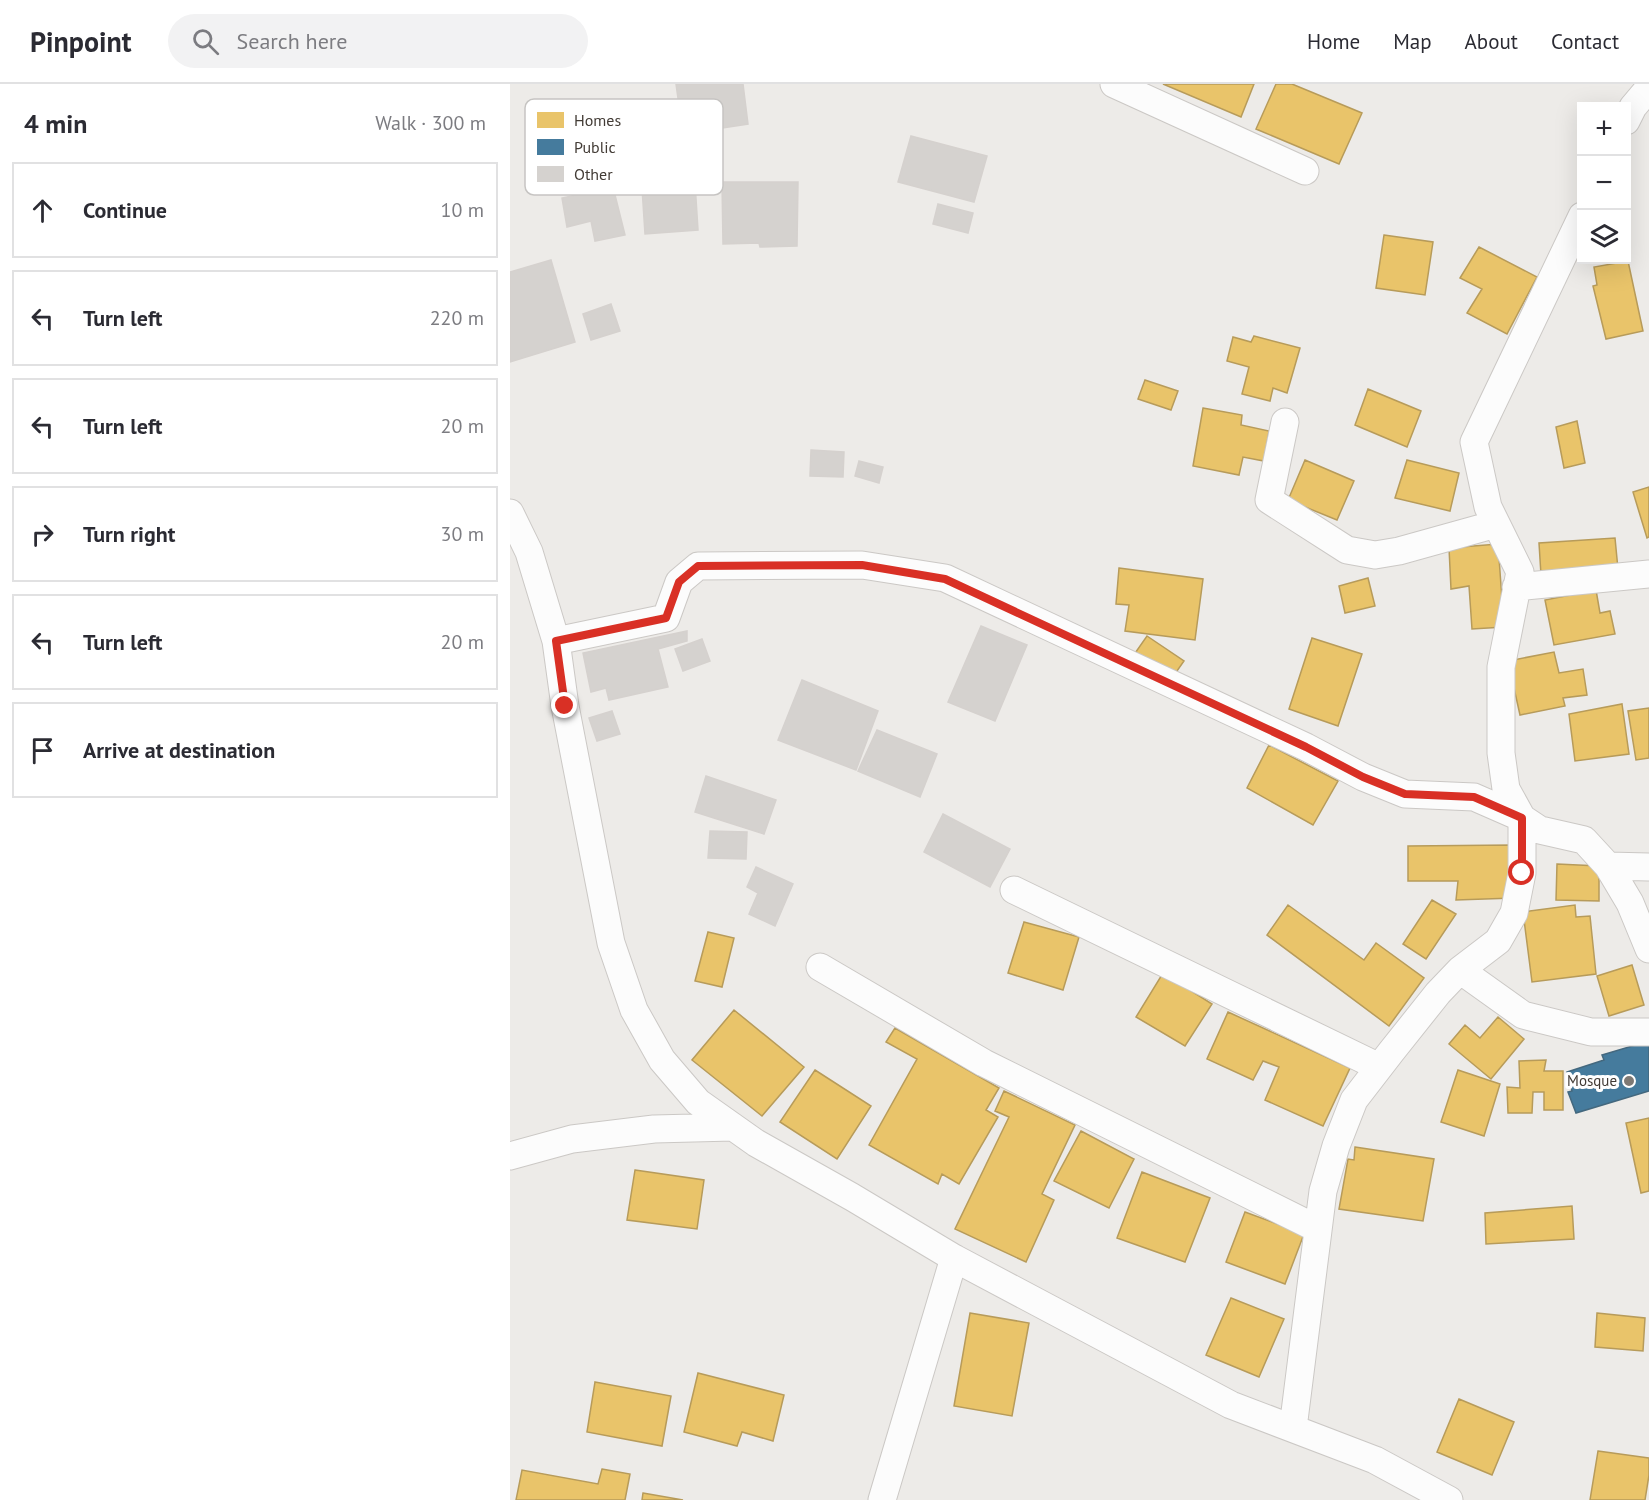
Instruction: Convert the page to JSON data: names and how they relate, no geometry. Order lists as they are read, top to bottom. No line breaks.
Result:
{"places":["Mosque"],"legend":["Homes","Public","Other"],"page":{"header":"Pinpoint","search":"Search here","nav":["Home","Map","About","Contact"],"heading":["4 min","Walk · 300 m"],"map_buttons":["+","−"],"list":[["Continue","10 m"],["Turn left","220 m"],["Turn left","20 m"],["Turn right","30 m"],["Turn left","20 m"],"Arrive at destination"]}}
